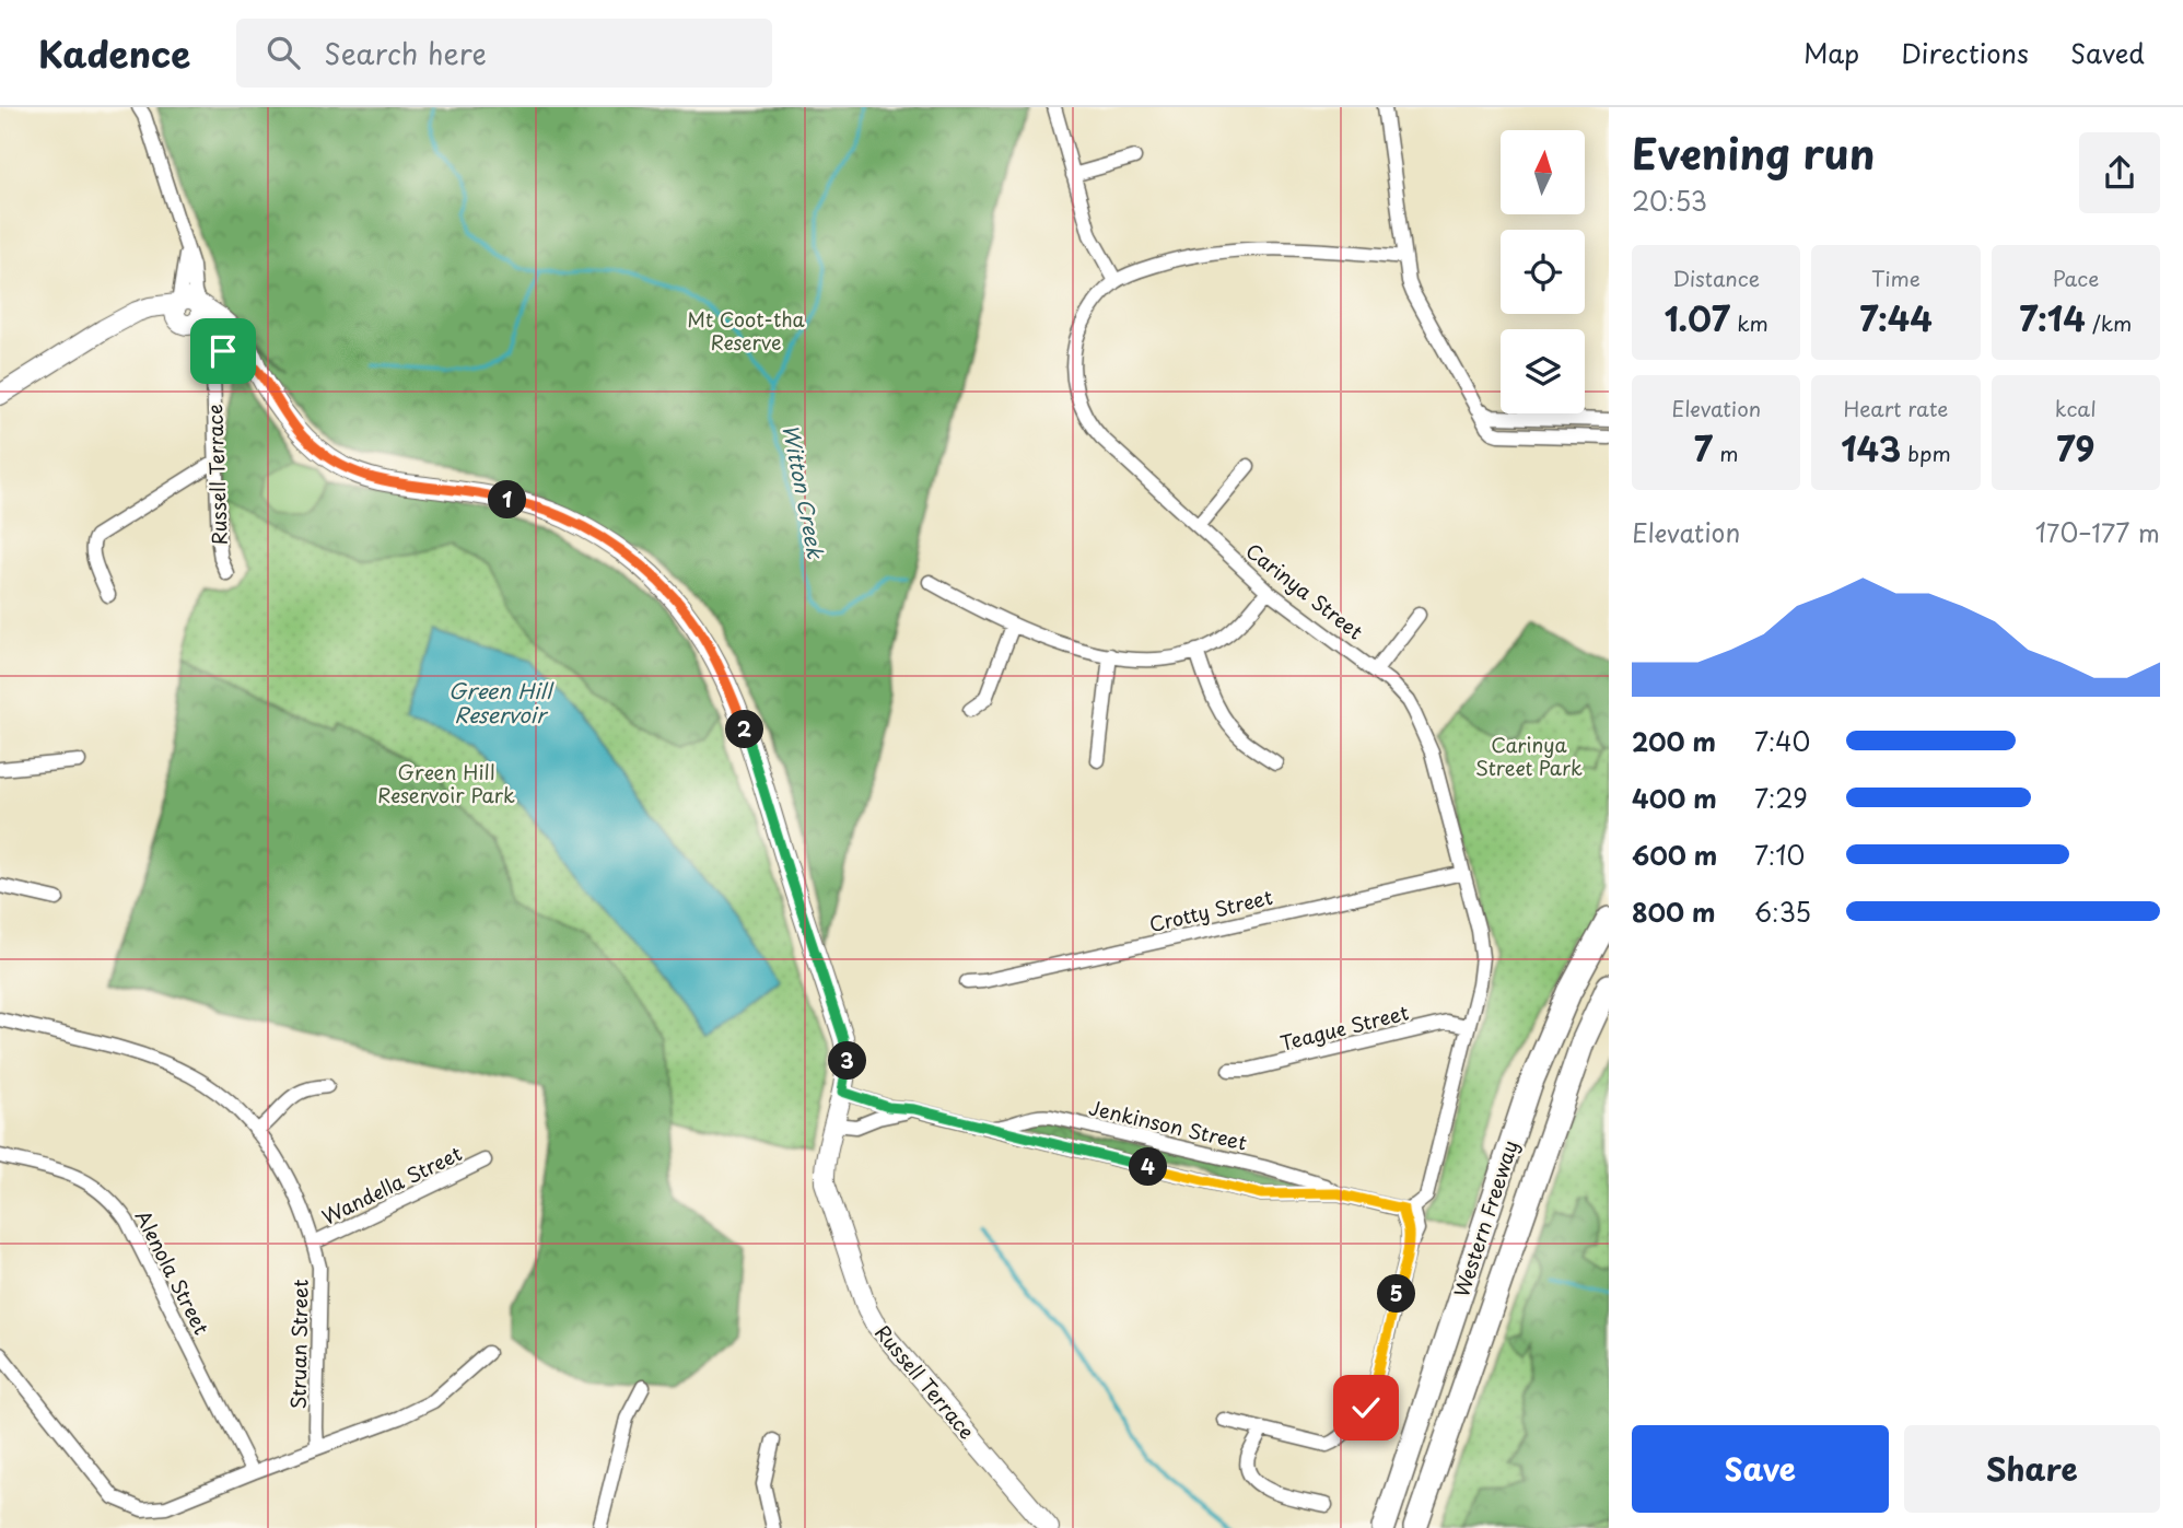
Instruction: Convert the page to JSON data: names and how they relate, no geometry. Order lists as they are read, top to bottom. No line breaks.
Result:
{"streets":{"highway":["Western Freeway"],"main road":["Russell Terrace"],"street":["Carinya Street","Crotty Street","Teague Street","Jenkinson Street","Wandella Street","Alenola Street","Struan Street"]},"crossings":[["Russell Terrace","Jenkinson Street"],["Carinya Street","Crotty Street"],["Carinya Street","Teague Street"],["Carinya Street","Jenkinson Street"],["Wandella Street","Struan Street"]],"water":["Witton Creek","Green Hill Reservoir"],"parks":["Mt Coot-tha Reserve","Carinya Street Park","Green Hill Reservoir Park"],"north":"top","page":{"header":"Kadence","search":"Search here","nav":["Map","Directions","Saved"],"heading":["Evening run","20:53"],"stats":[["Distance","1.07 km"],["Time","7:44"],["Pace","7:14 /km"],["Elevation","7 m"],["Heart rate","143 bpm"],["kcal","79"]],"pins":["1","2","3","4","5"],"chart":["Elevation","170–177 m"],"list":[{"name":"200 m","note":"7:40"},{"name":"400 m","note":"7:29"},{"name":"600 m","note":"7:10"},{"name":"800 m","note":"6:35"}],"buttons":["Save","Share"]}}
